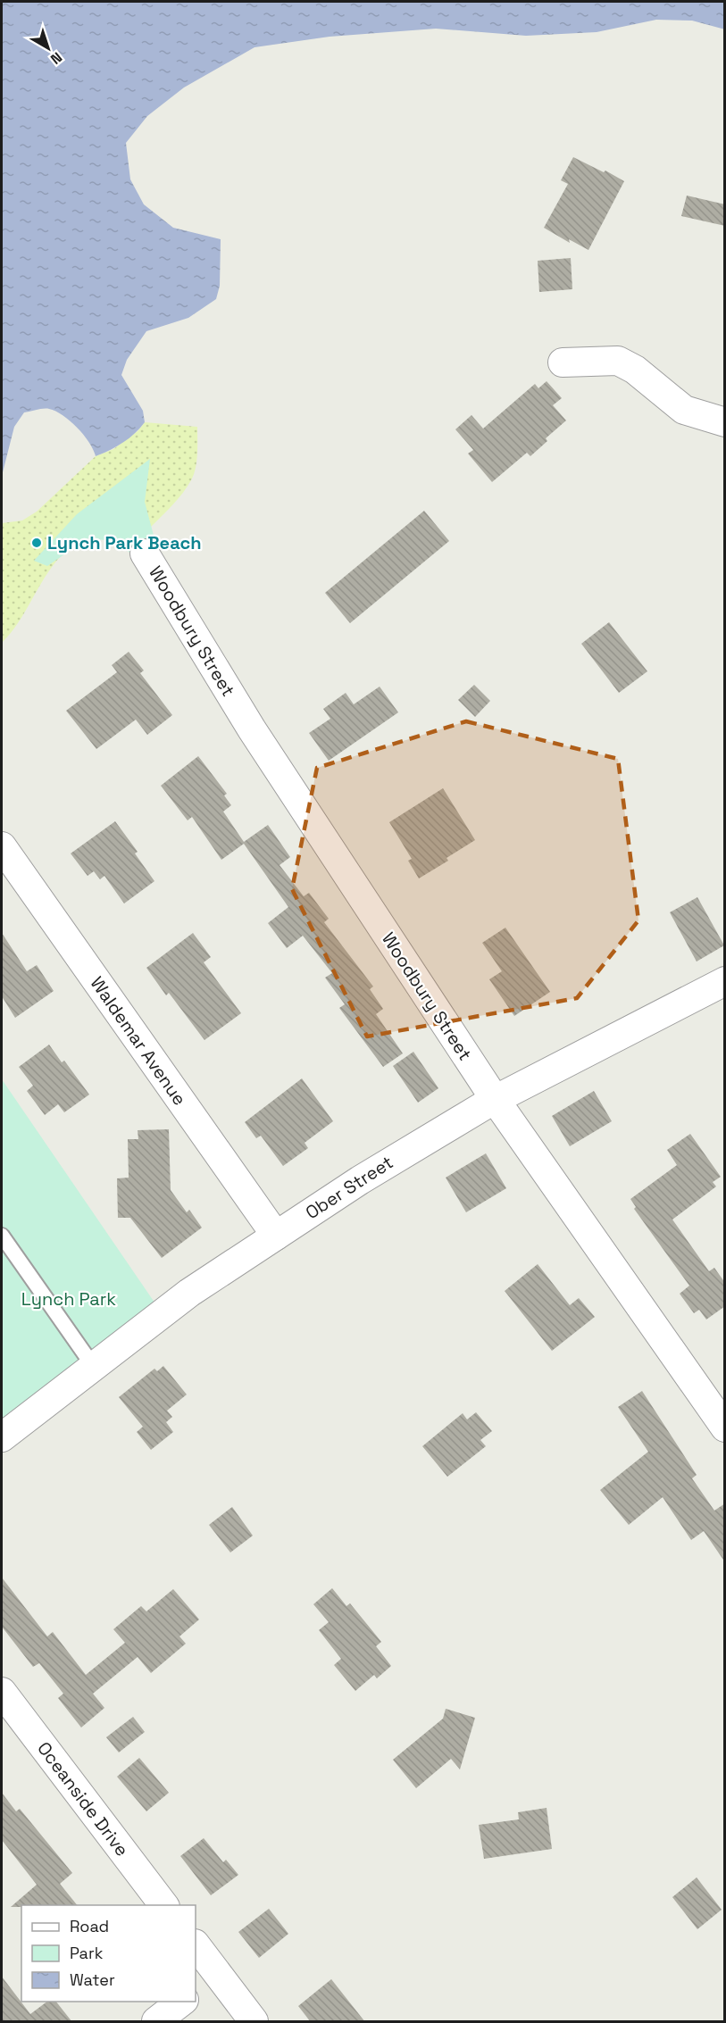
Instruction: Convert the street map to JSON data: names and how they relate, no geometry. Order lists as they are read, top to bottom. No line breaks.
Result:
{"streets":{"street":["Woodbury Street","Waldemar Avenue","Ober Street","Oceanside Drive"]},"crossings":[["Woodbury Street","Ober Street"],["Waldemar Avenue","Ober Street"]],"parks":["Lynch Park"],"places":["Lynch Park Beach"],"legend":["Road","Park","Water"],"north":"bottom right"}
